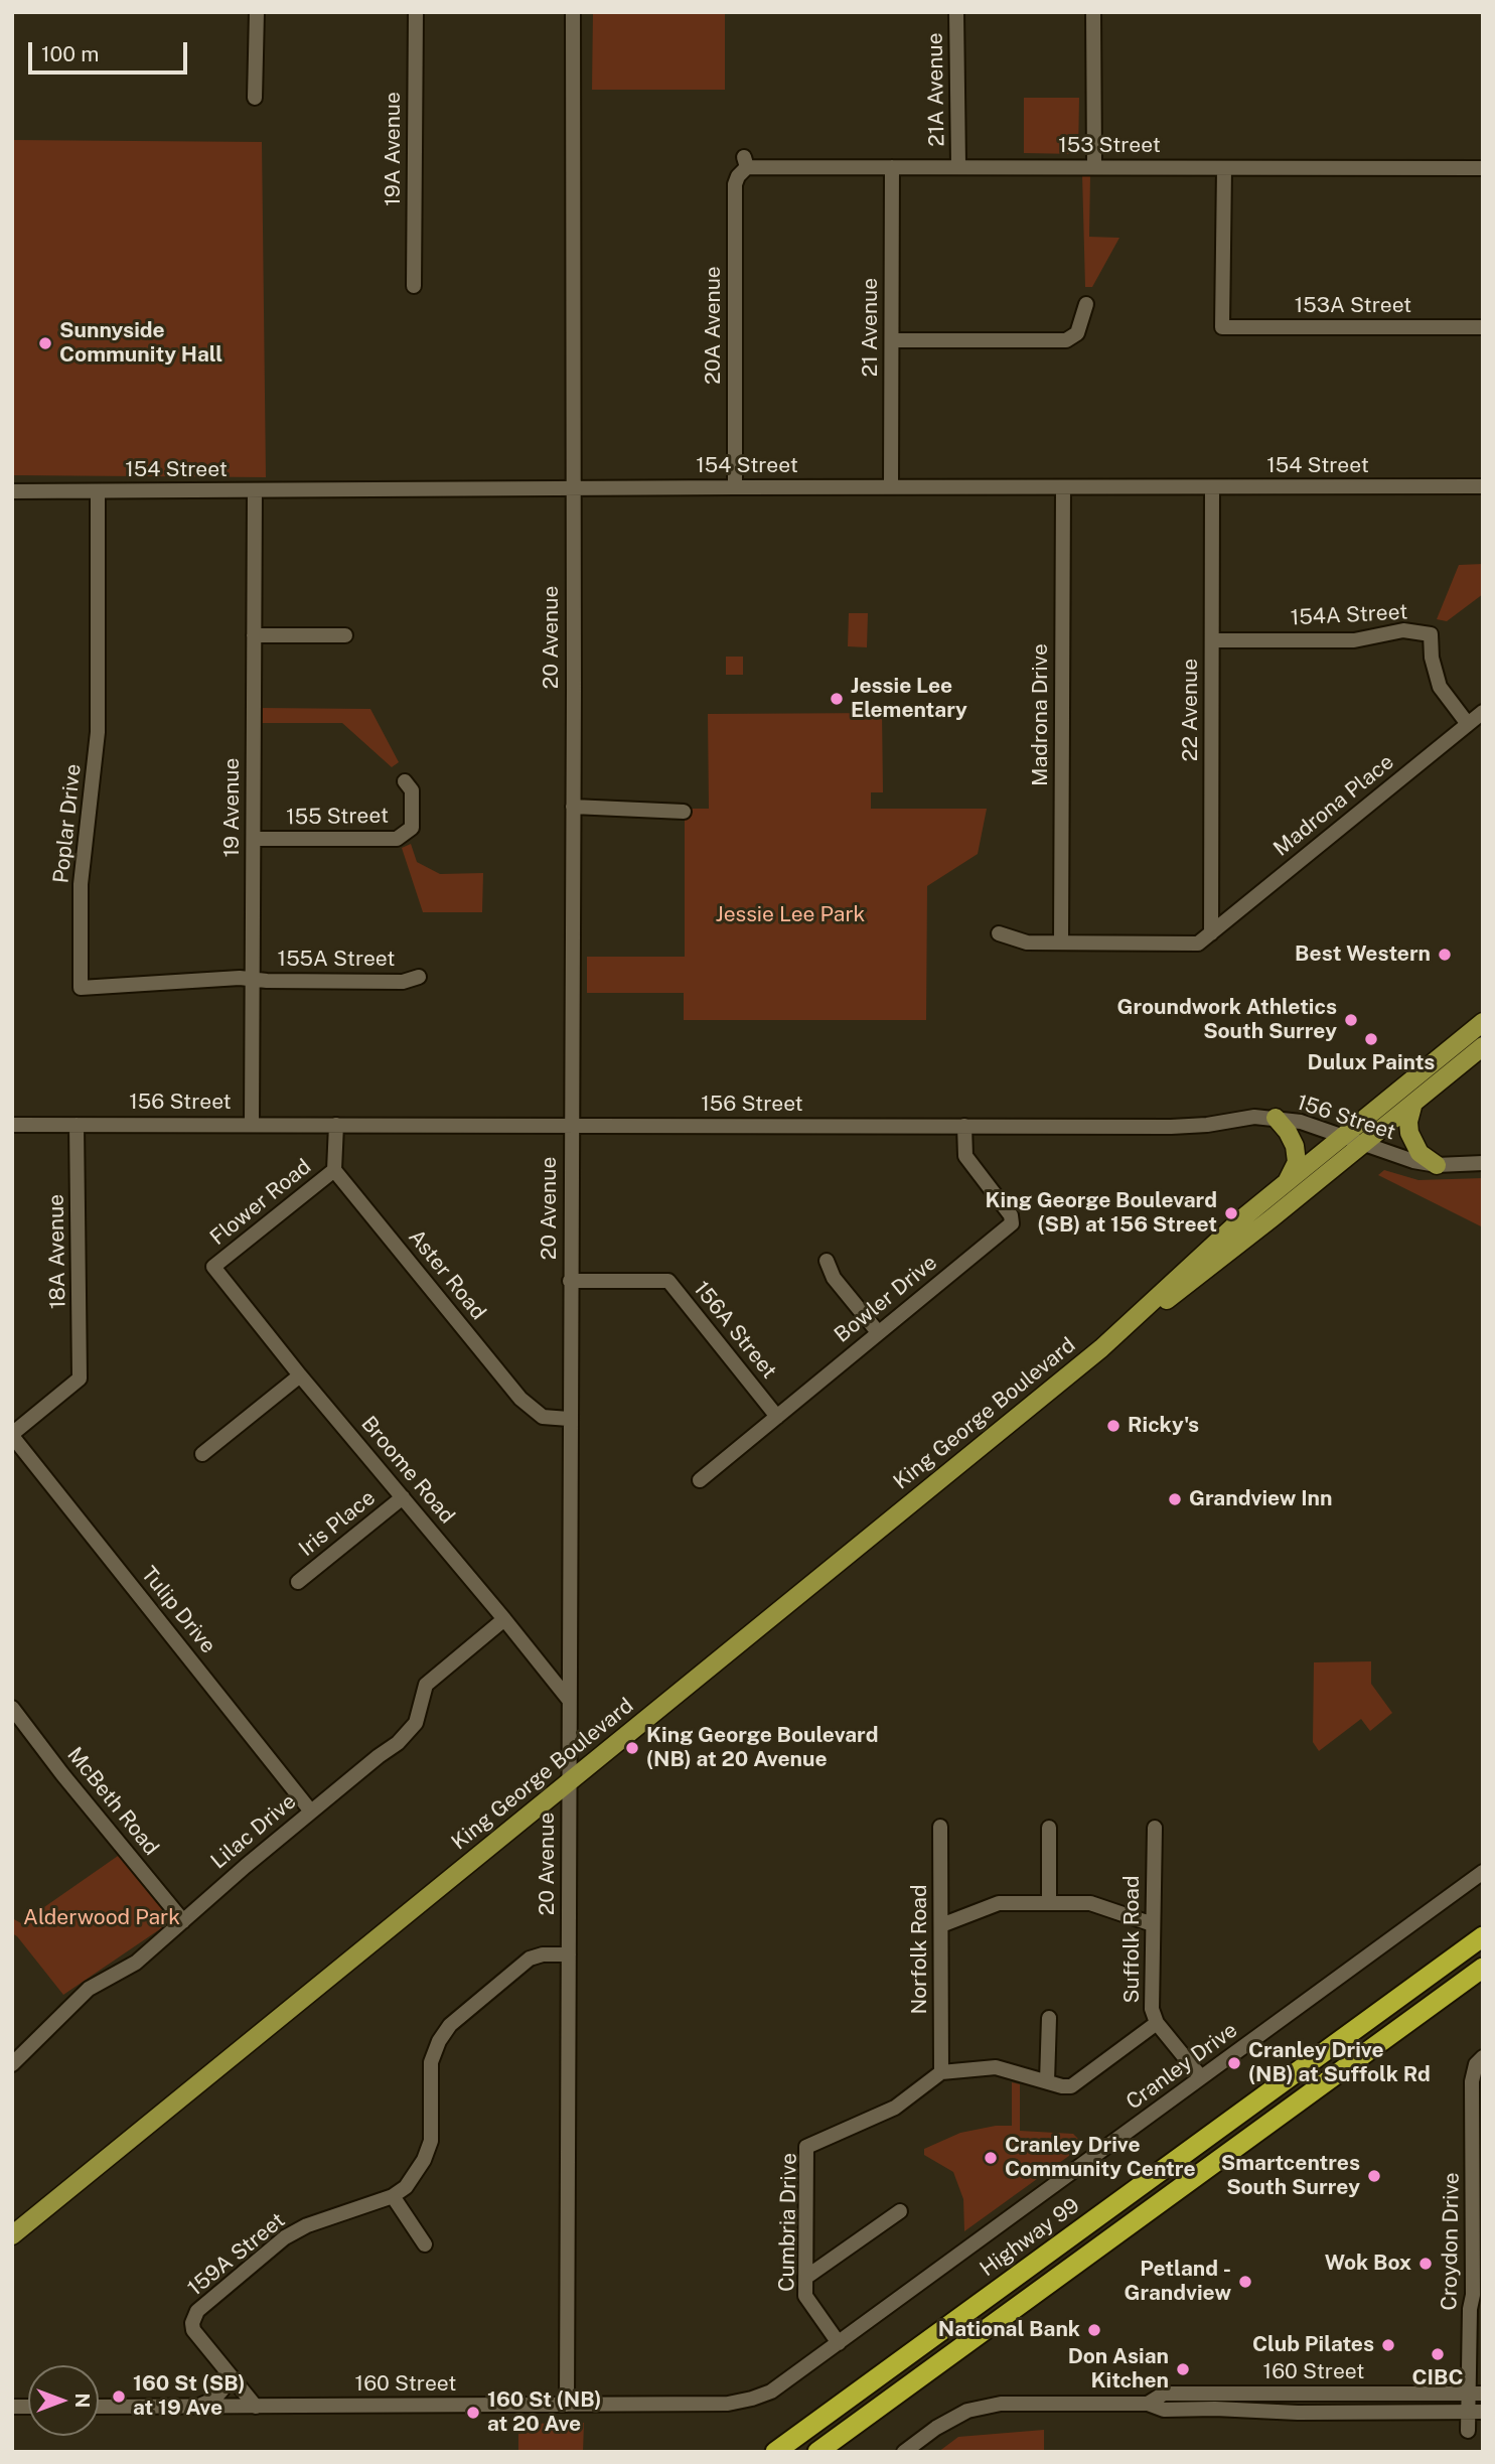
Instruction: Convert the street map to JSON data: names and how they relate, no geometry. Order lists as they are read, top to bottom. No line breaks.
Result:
{"streets":{"highway":["Highway 99"],"main road":["King George Boulevard"],"street":["21A Avenue","153 Street","19A Avenue","153A Street","20A Avenue","21 Avenue","154 Street","154A Street","20 Avenue","22 Avenue","Madrona Drive","Madrona Place","19 Avenue","155 Street","Poplar Drive","155A Street","156 Street","Flower Road","18A Avenue","Aster Road","Bowler Drive","156A Street","Broome Road","Iris Place","Tulip Drive","McBeth Road","Lilac Drive","Suffolk Road","Norfolk Road","Cranley Drive","Cumbria Drive","Croydon Drive","159A Street","160 Street"]},"crossings":[["21A Avenue","153 Street"],["153 Street","153A Street"],["153 Street","20A Avenue"],["153 Street","21 Avenue"],["20A Avenue","154 Street"],["21 Avenue","154 Street"],["154 Street","20 Avenue"],["154 Street","22 Avenue"],["154 Street","Madrona Drive"],["154 Street","19 Avenue"],["154 Street","Poplar Drive"],["154A Street","22 Avenue"],["154A Street","Madrona Place"],["20 Avenue","156 Street"],["20 Avenue","Aster Road"],["20 Avenue","156A Street"],["20 Avenue","King George Boulevard"],["20 Avenue","Broome Road"],["20 Avenue","160 Street"],["22 Avenue","Madrona Place"],["19 Avenue","155 Street"],["19 Avenue","Poplar Drive"],["19 Avenue","155A Street"],["19 Avenue","156 Street"],["Poplar Drive","155A Street"],["156 Street","18A Avenue"],["156 Street","Bowler Drive"],["156 Street","King George Boulevard"],["Flower Road","Aster Road"],["Flower Road","Broome Road"],["18A Avenue","Tulip Drive"],["Bowler Drive","156A Street"],["Broome Road","Iris Place"],["Broome Road","Lilac Drive"],["Tulip Drive","Lilac Drive"],["McBeth Road","Lilac Drive"],["Suffolk Road","Cranley Drive"],["Norfolk Road","Cumbria Drive"],["Cranley Drive","Cumbria Drive"],["Cranley Drive","160 Street"],["Croydon Drive","160 Street"]],"parks":["Jessie Lee Park","Alderwood Park"],"places":["Sunnyside Community Hall","Jessie Lee Elementary","Best Western","Groundwork Athletics South Surrey","Dulux Paints","King George Boulevard (SB) at 156 Street","Ricky's","Grandview Inn","King George Boulevard (NB) at 20 Avenue","Cranley Drive (NB) at Suffolk Rd","Cranley Drive Community Centre","Smartcentres South Surrey","Wok Box","Petland - Grandview","National Bank","Club Pilates","CIBC","Don Asian Kitchen","160 St (SB) at 19 Ave","160 St (NB) at 20 Ave"],"scale_bar":"100 m","north":"right"}
